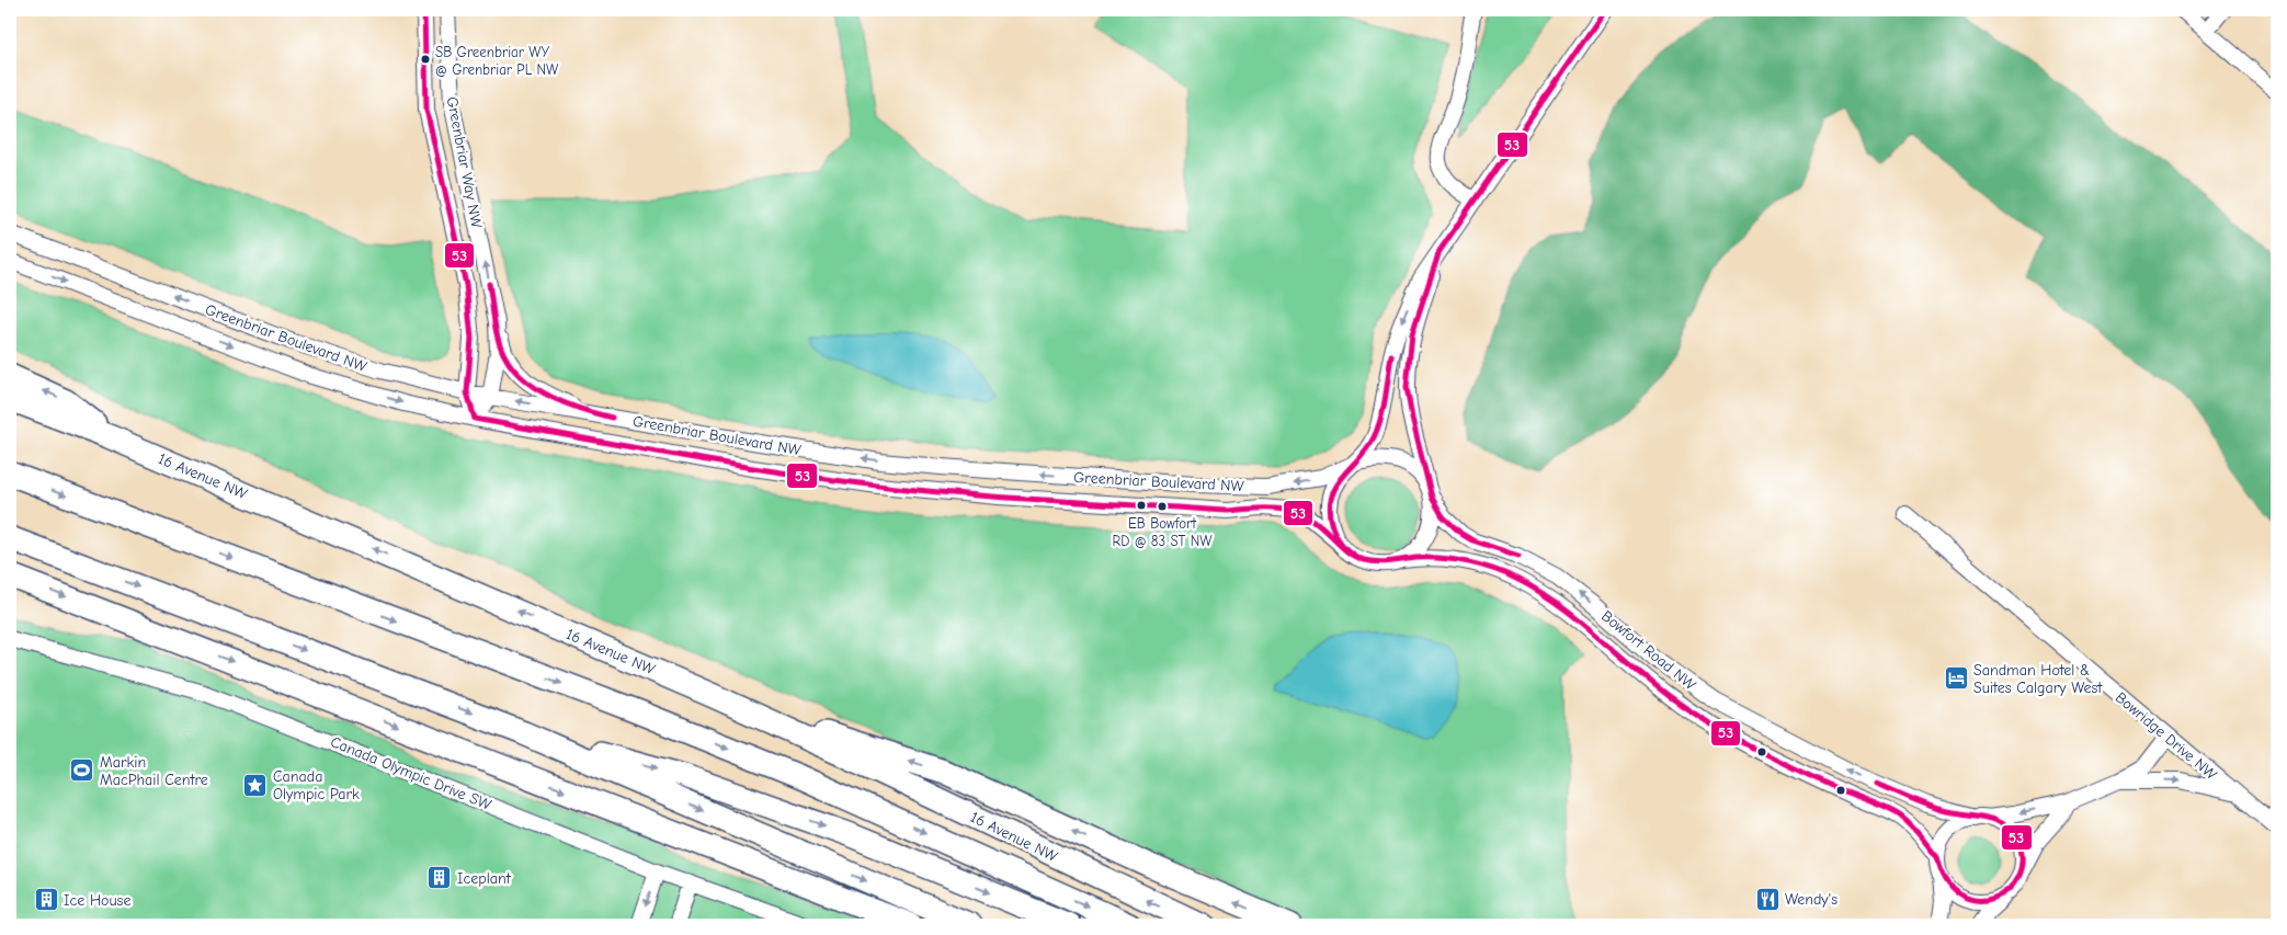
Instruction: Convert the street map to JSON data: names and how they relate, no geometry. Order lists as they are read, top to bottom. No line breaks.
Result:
{"streets":{"highway":["16 Avenue NW"],"street":["Greenbriar Way NW","Greenbriar Boulevard NW","Bowfort Road NW","Bowridge Drive NW","Canada Olympic Drive SW"]},"crossings":[["Greenbriar Way NW","Greenbriar Boulevard NW"],["Greenbriar Boulevard NW","Bowfort Road NW"],["Bowfort Road NW","Bowridge Drive NW"]],"places":{"other":["SB Greenbriar WY @ Grenbriar PL NW","EB Bowfort RD @ 83 ST NW"],"hotel":["Sandman Hotel & Suites Calgary West"],"sports":["Markin MacPhail Centre"],"place":["Canada Olympic Park"],"building":["Iceplant","Ice House"],"restaurant":["Wendy's"]},"lines":["transit line 53"]}
